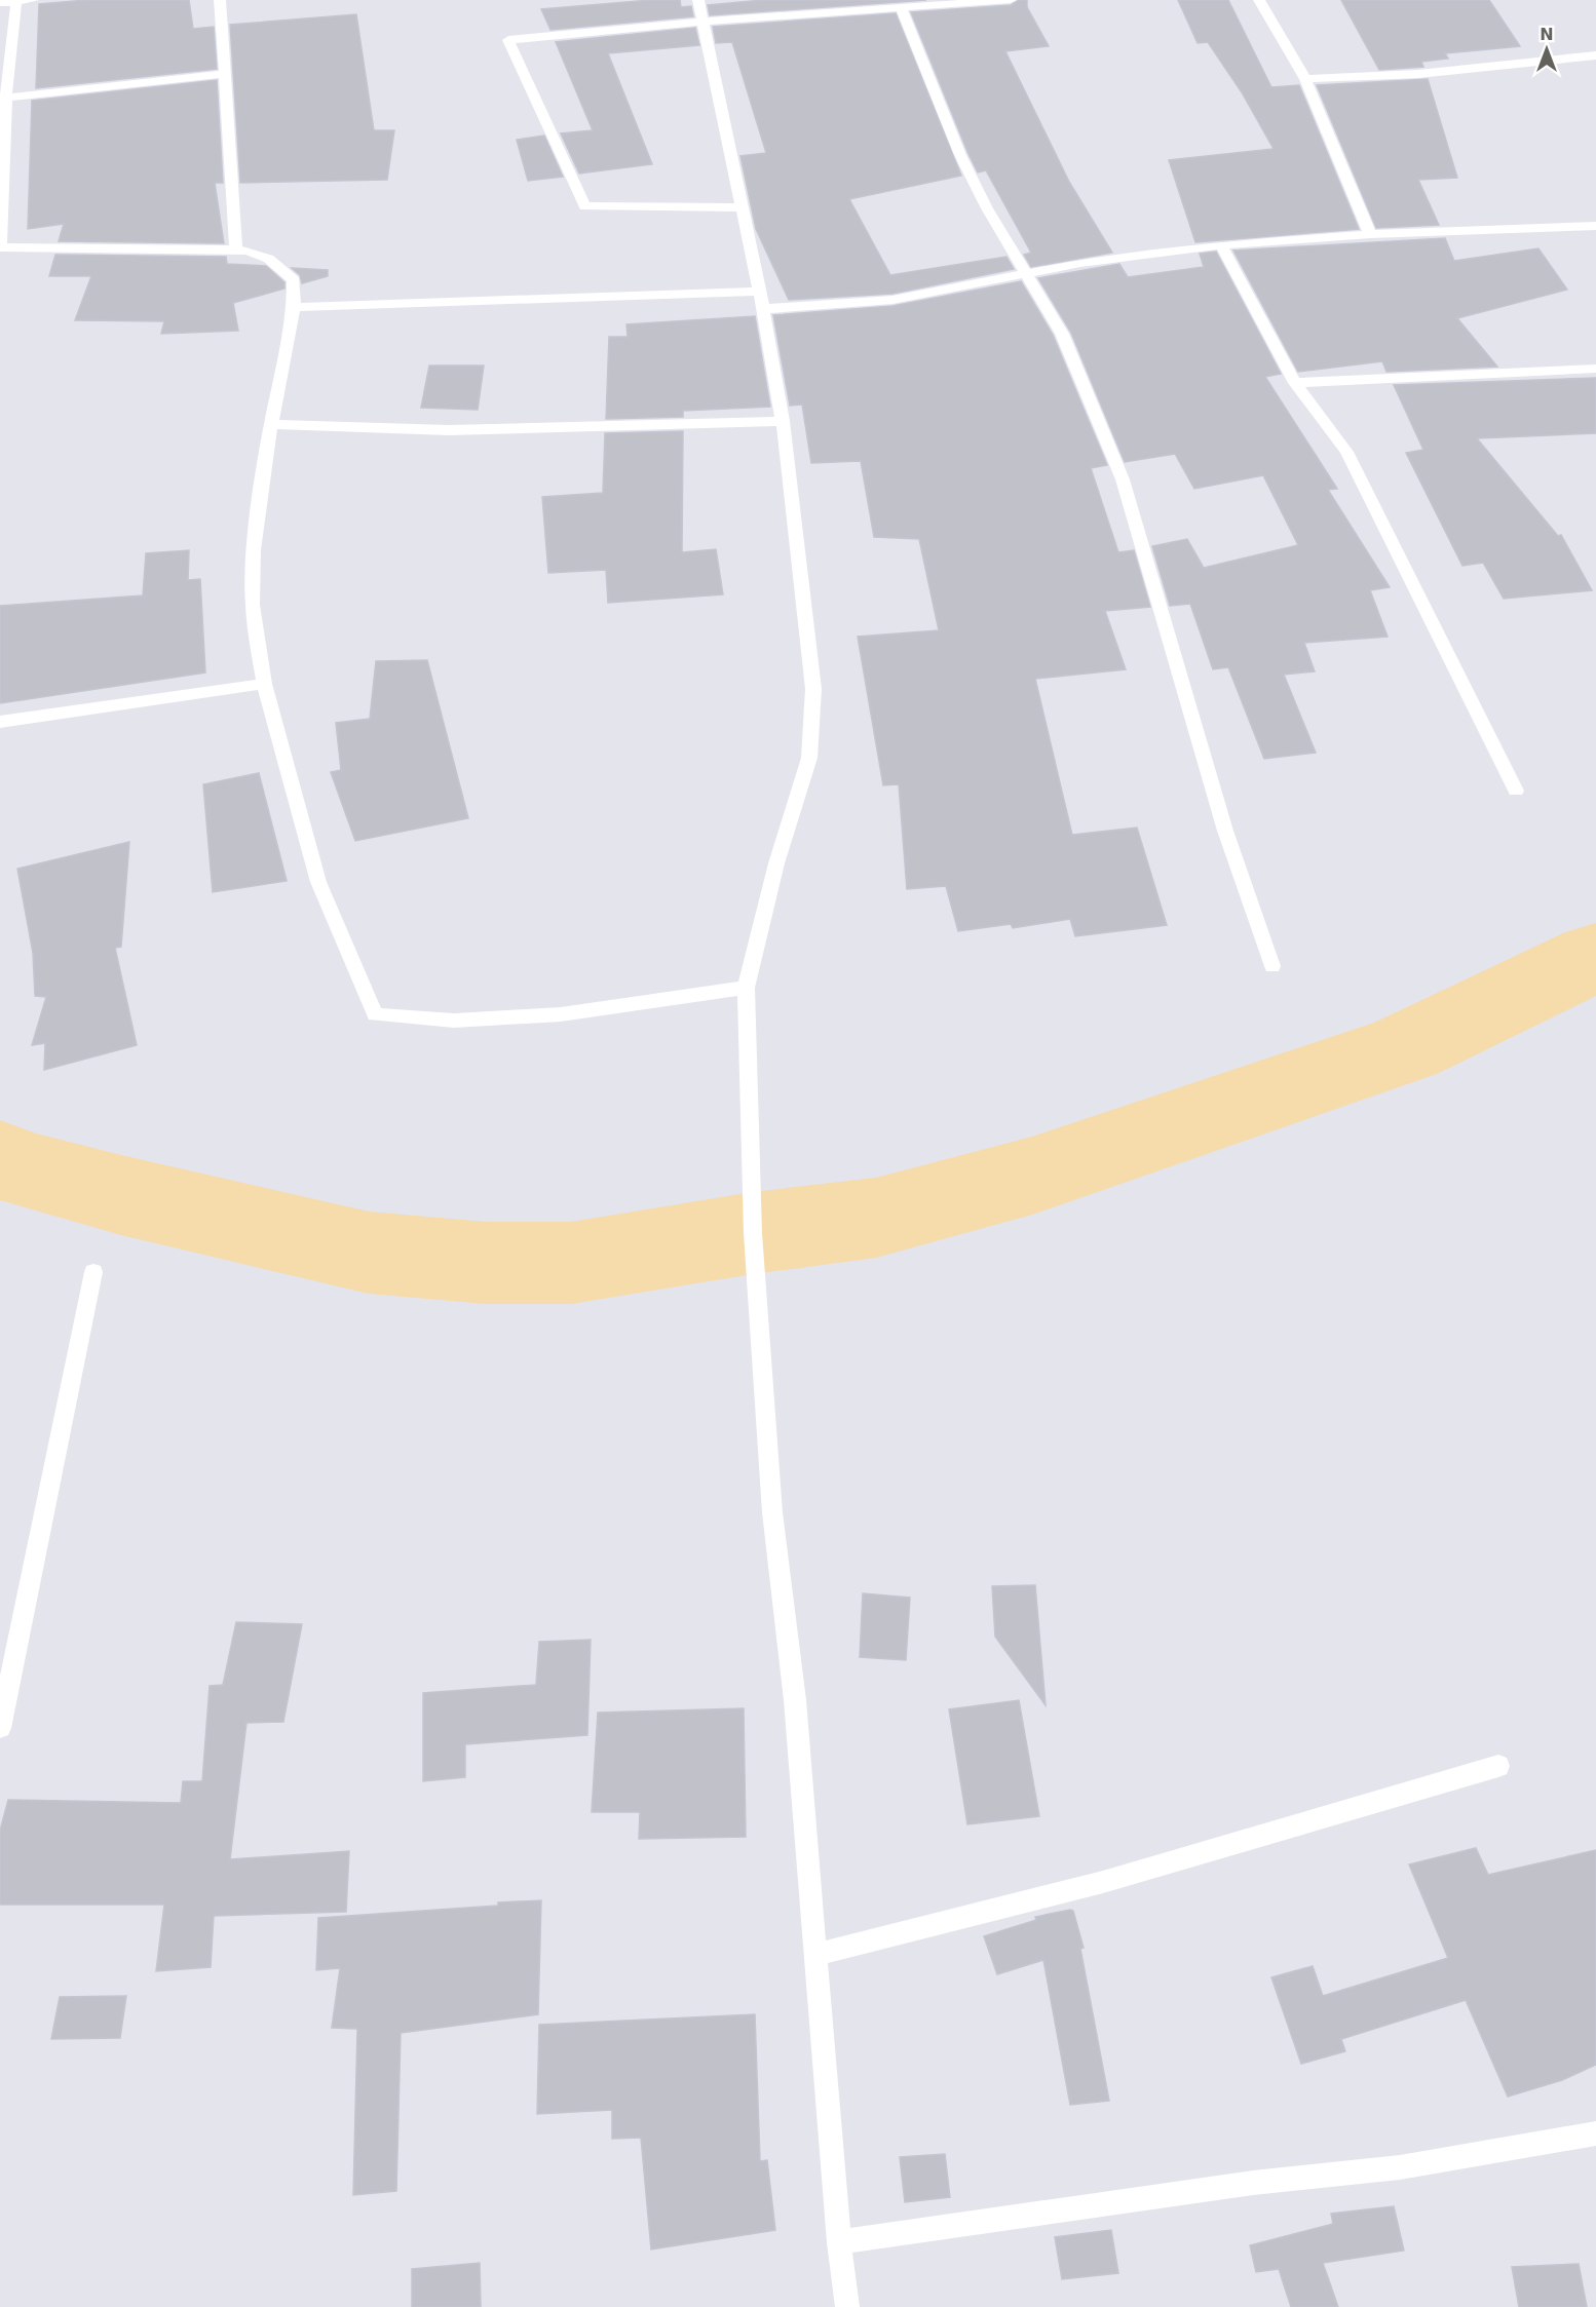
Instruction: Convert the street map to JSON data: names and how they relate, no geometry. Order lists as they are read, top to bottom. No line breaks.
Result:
{"north":"top"}
